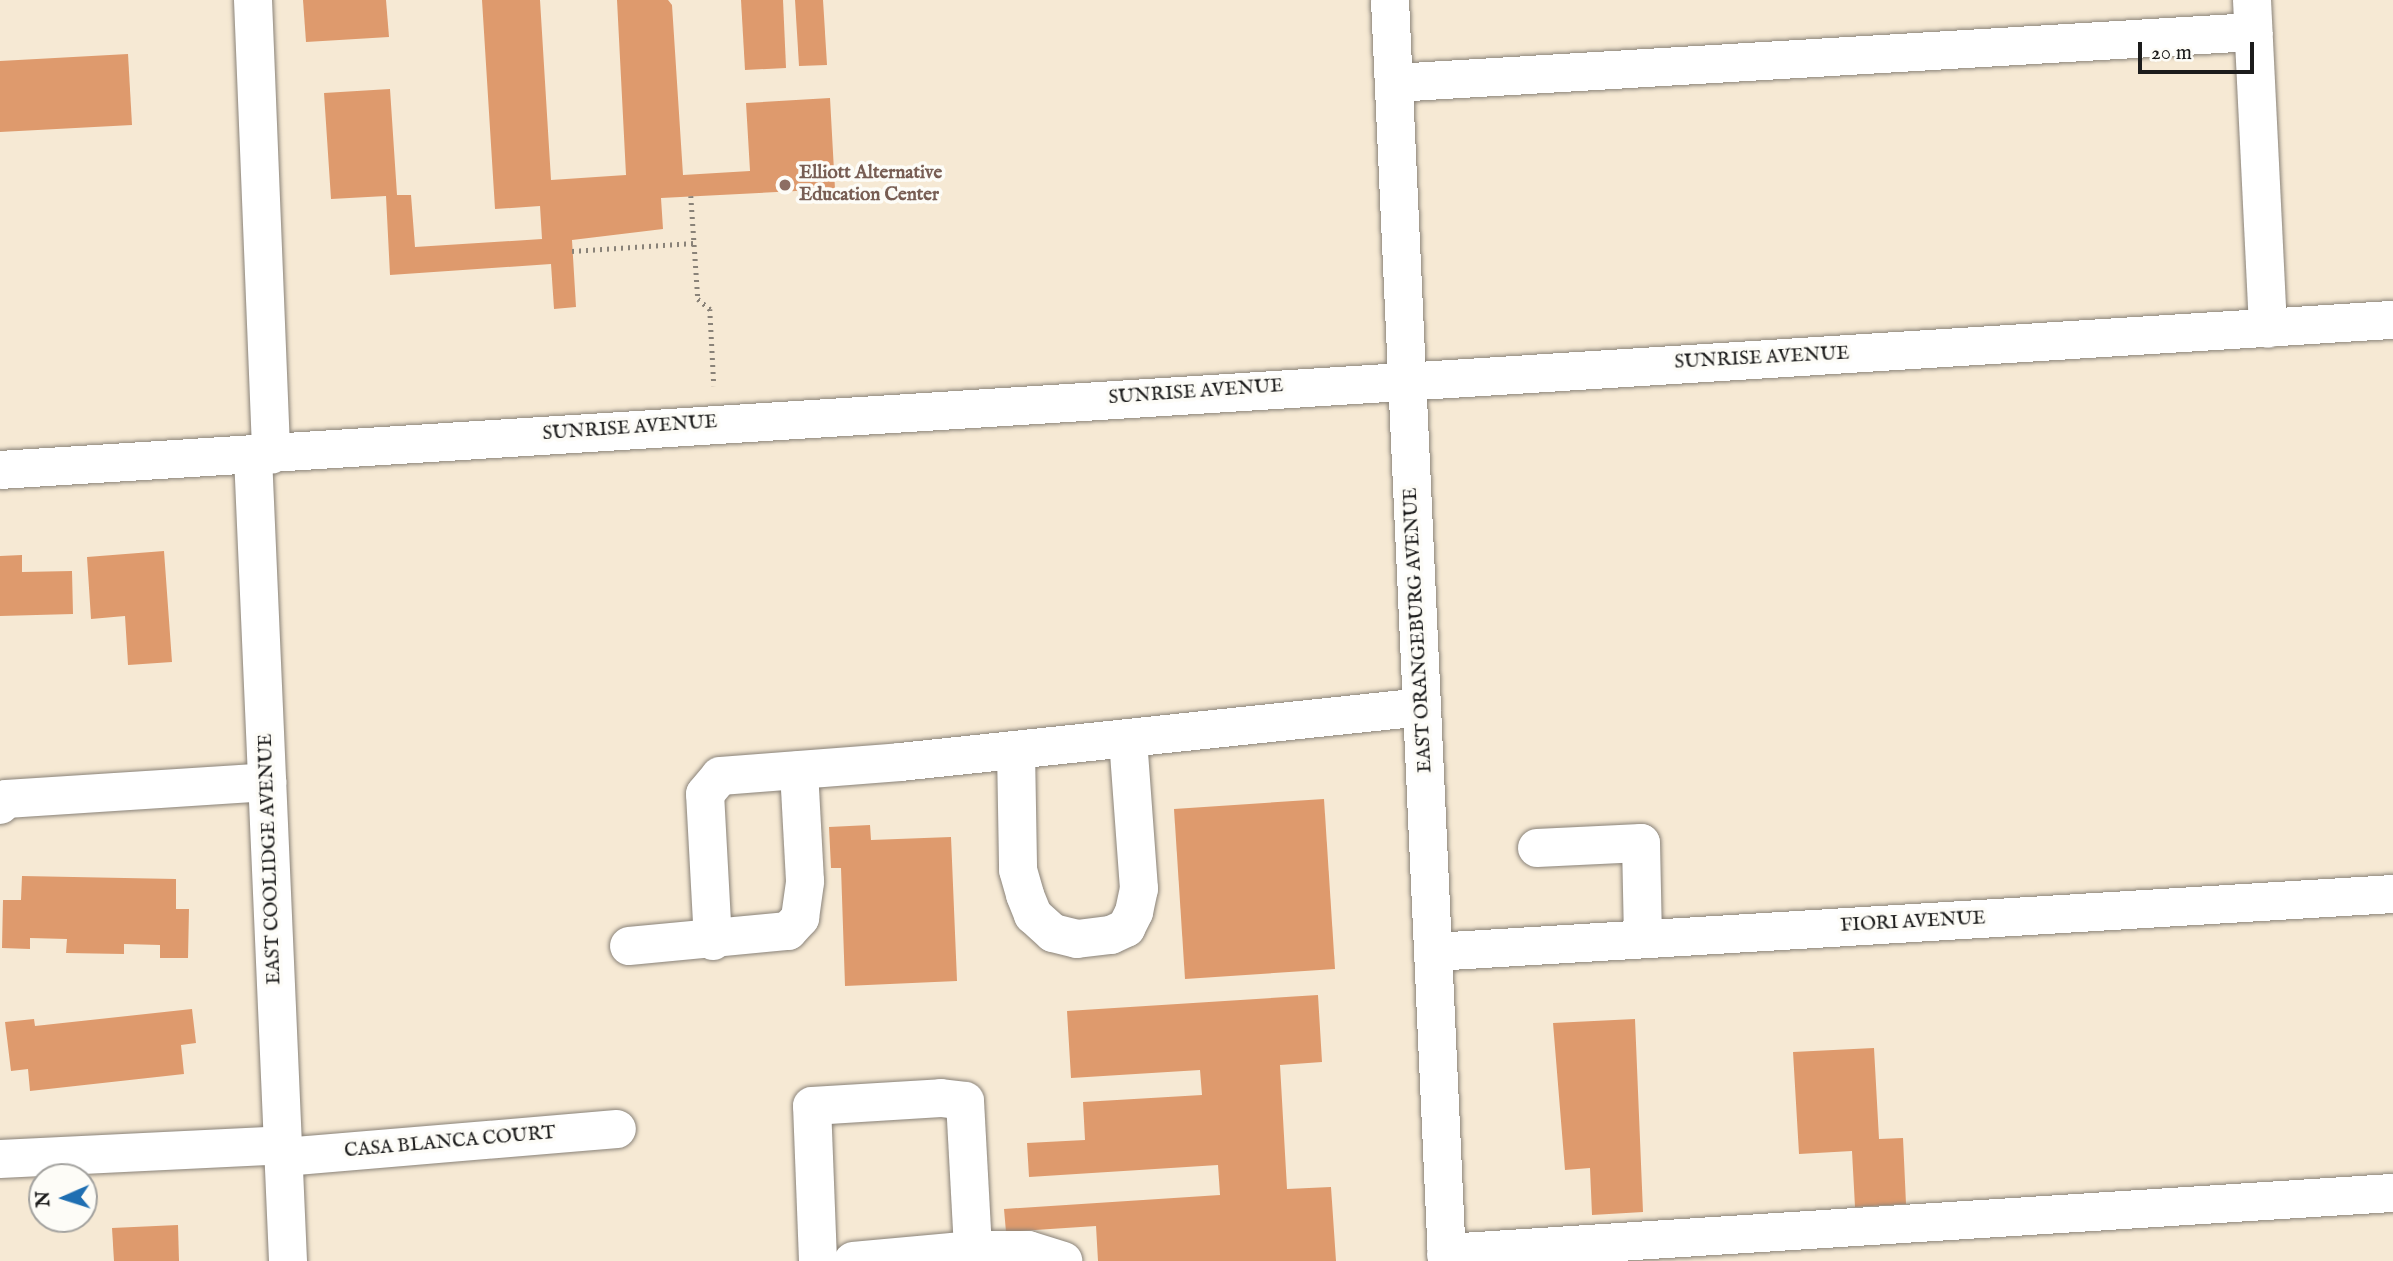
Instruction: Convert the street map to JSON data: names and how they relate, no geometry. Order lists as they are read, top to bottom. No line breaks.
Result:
{"streets":{"street":["SUNRISE AVENUE","EAST ORANGEBURG AVENUE","EAST COOLIDGE AVENUE","FIORI AVENUE","CASA BLANCA COURT"]},"crossings":[["SUNRISE AVENUE","EAST ORANGEBURG AVENUE"],["SUNRISE AVENUE","EAST COOLIDGE AVENUE"],["EAST ORANGEBURG AVENUE","FIORI AVENUE"],["EAST COOLIDGE AVENUE","CASA BLANCA COURT"]],"places":["Elliott Alternative Education Center"],"scale_bar":"20 m","north":"left"}
